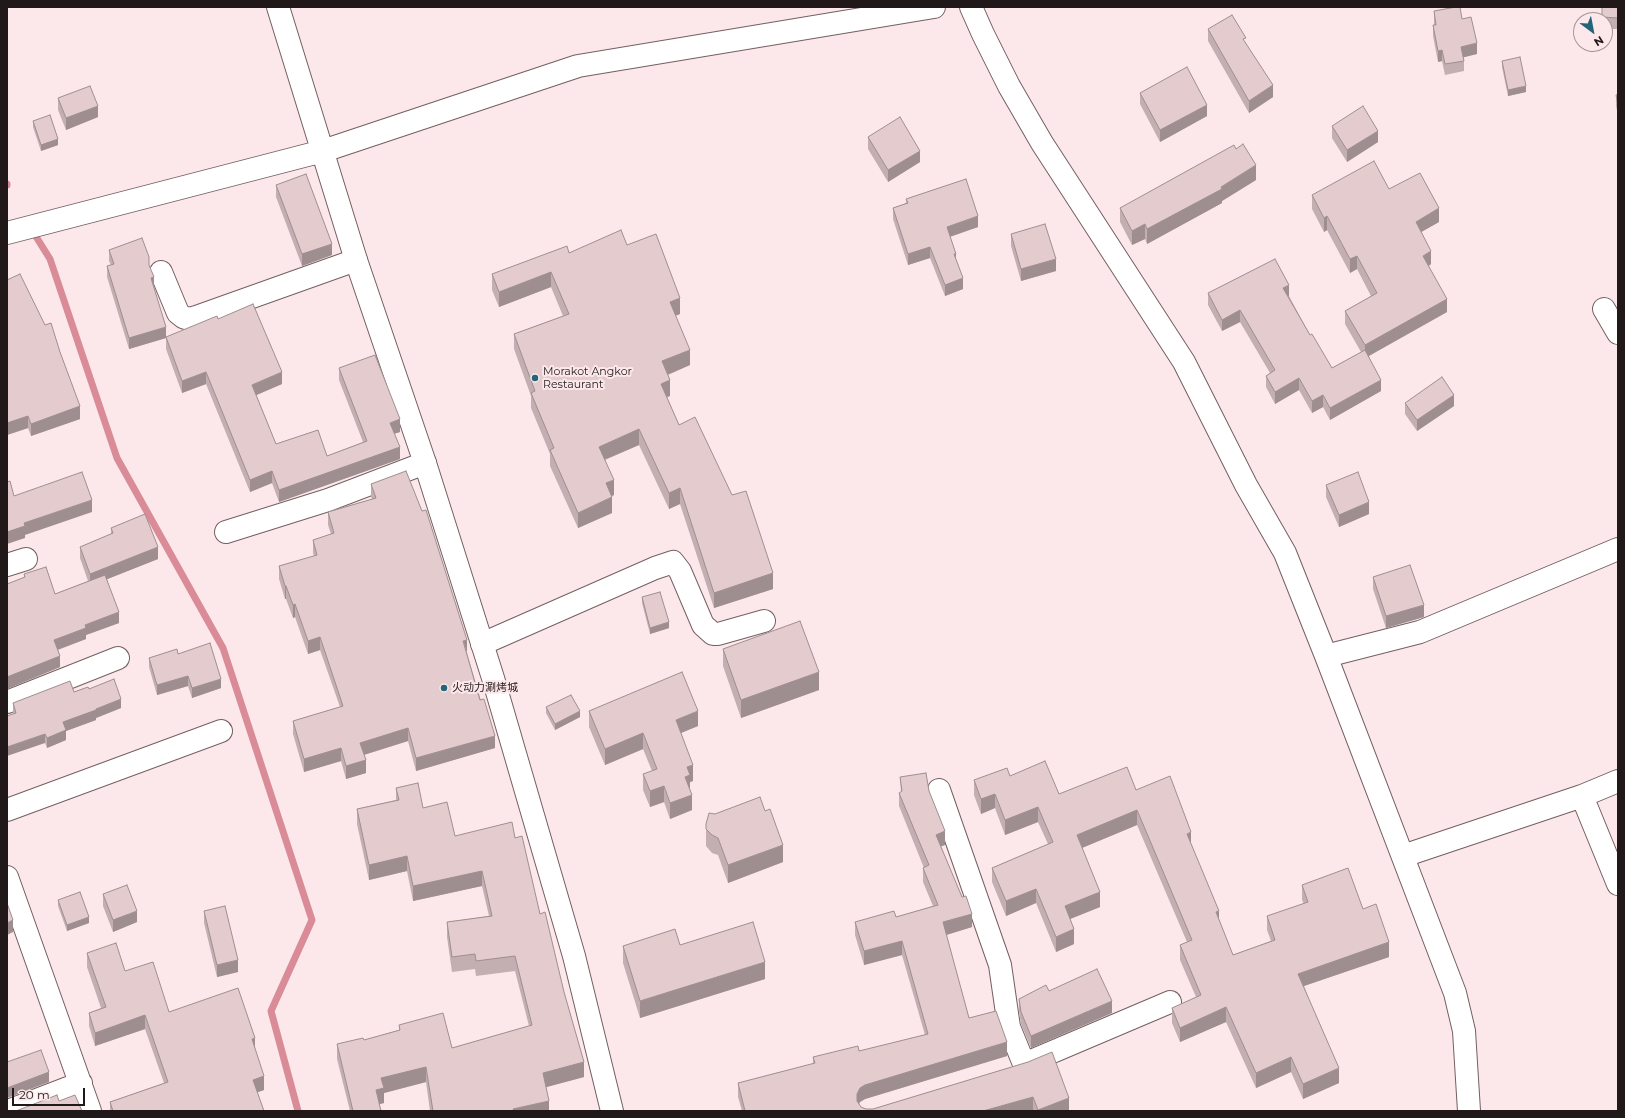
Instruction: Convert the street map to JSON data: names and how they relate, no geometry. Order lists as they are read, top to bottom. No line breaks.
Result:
{"places":["Morakot Angkor Restaurant","火动力涮烤城"],"scale_bar":"20 m","north":"bottom right"}
